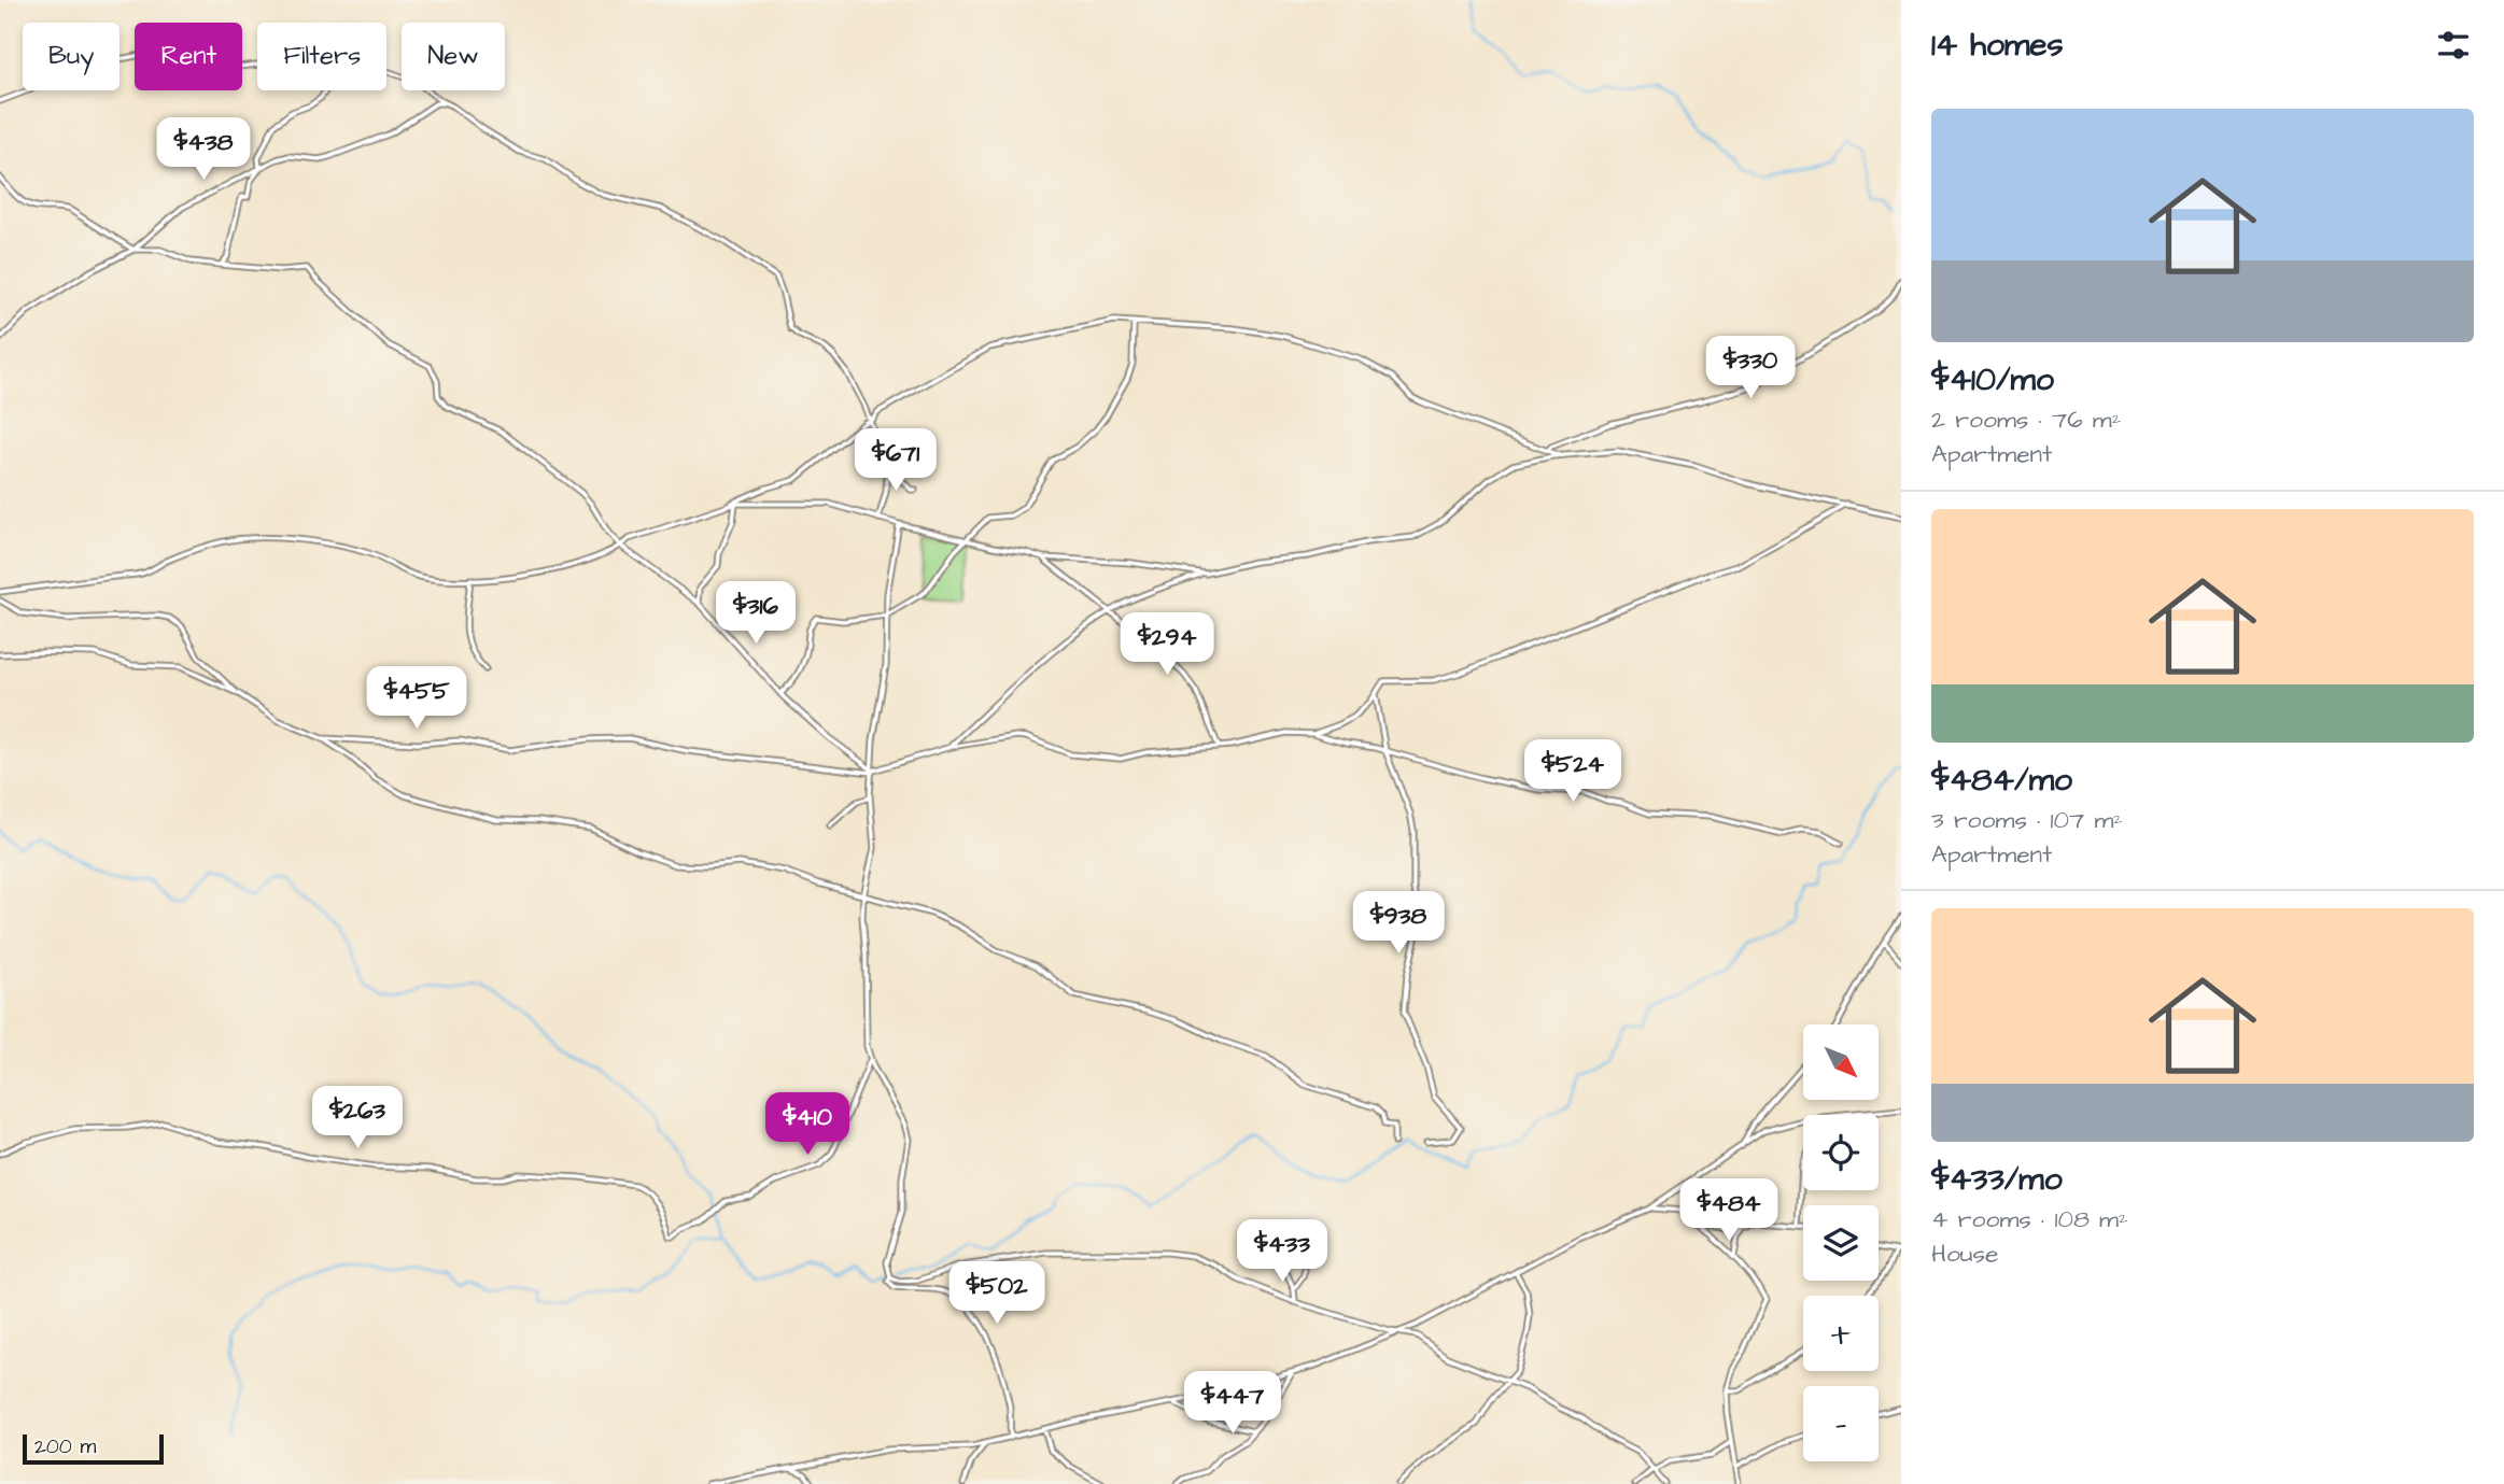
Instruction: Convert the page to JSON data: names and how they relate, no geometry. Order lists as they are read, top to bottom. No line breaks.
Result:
{"scale_bar":"200 m","north":"bottom right","page":{"heading":"14 homes","chip":["Buy","Rent","Filters","New"],"list":[{"name":"$410/mo","note":"2 rooms · 76 m² · Apartment"},{"name":"$484/mo","note":"3 rooms · 107 m² · Apartment"},{"name":"$433/mo","note":"4 rooms · 108 m² · House"}],"price":["$438","$330","$671","$316","$294","$455","$524","$938","$263","$410","$484","$433","$502","$447"],"map_buttons":["+","−"],"scale":"200 m"}}
